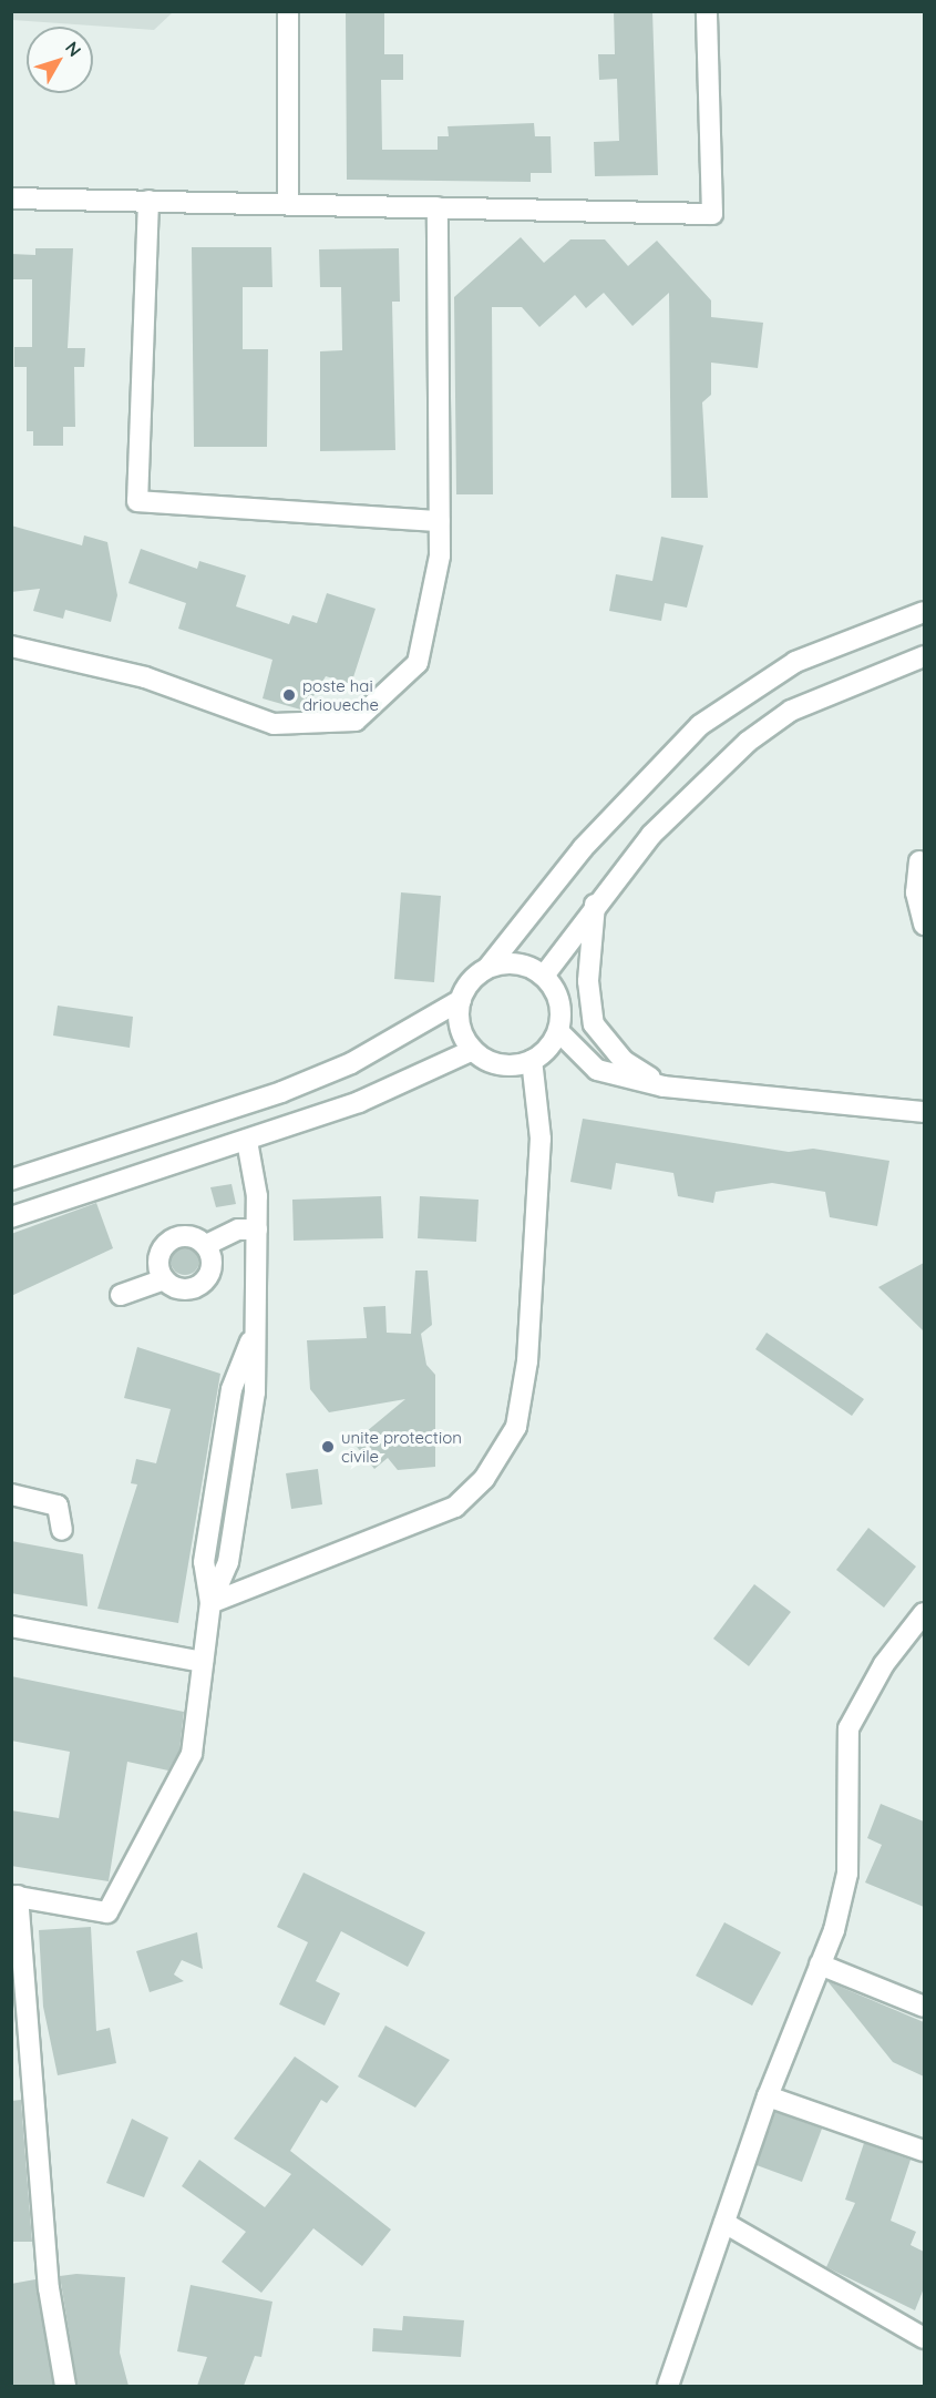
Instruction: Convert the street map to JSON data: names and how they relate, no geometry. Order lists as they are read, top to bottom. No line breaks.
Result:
{"places":["poste hai drioueche","unite protection civile"],"north":"top right"}
